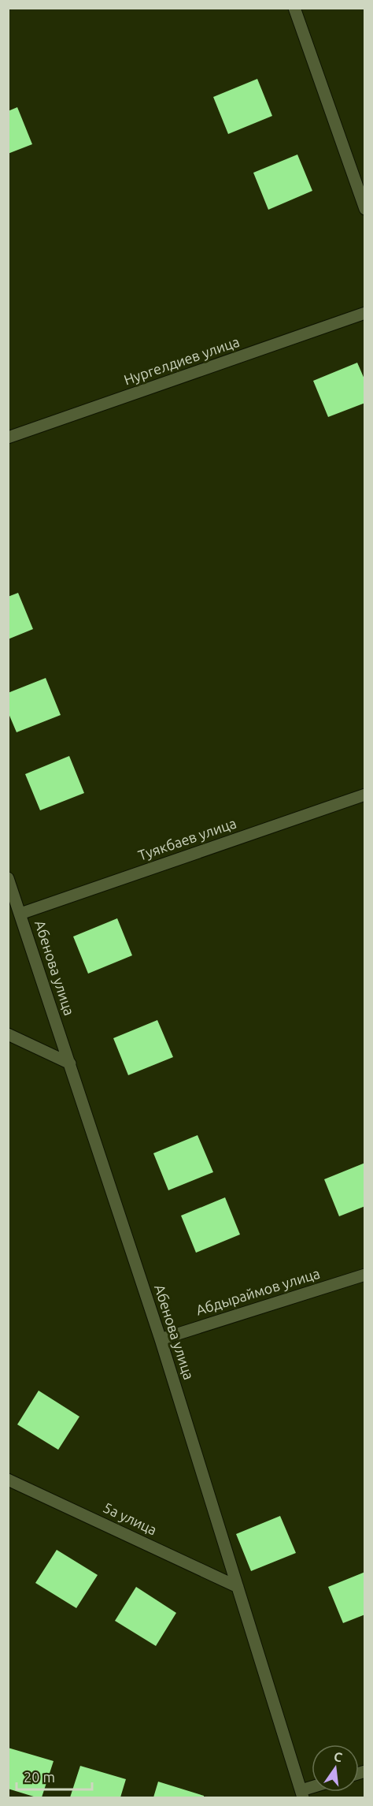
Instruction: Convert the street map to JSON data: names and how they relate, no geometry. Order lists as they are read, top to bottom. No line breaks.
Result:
{"streets":{"street":["Нургелдиев улица","Туякбаев улица","Абенова улица","Абдыраймов улица","5а улица"]},"crossings":[["Туякбаев улица","Абенова улица"],["Абенова улица","Абдыраймов улица"],["Абенова улица","5а улица"]],"scale_bar":"20 m","north":"top"}
